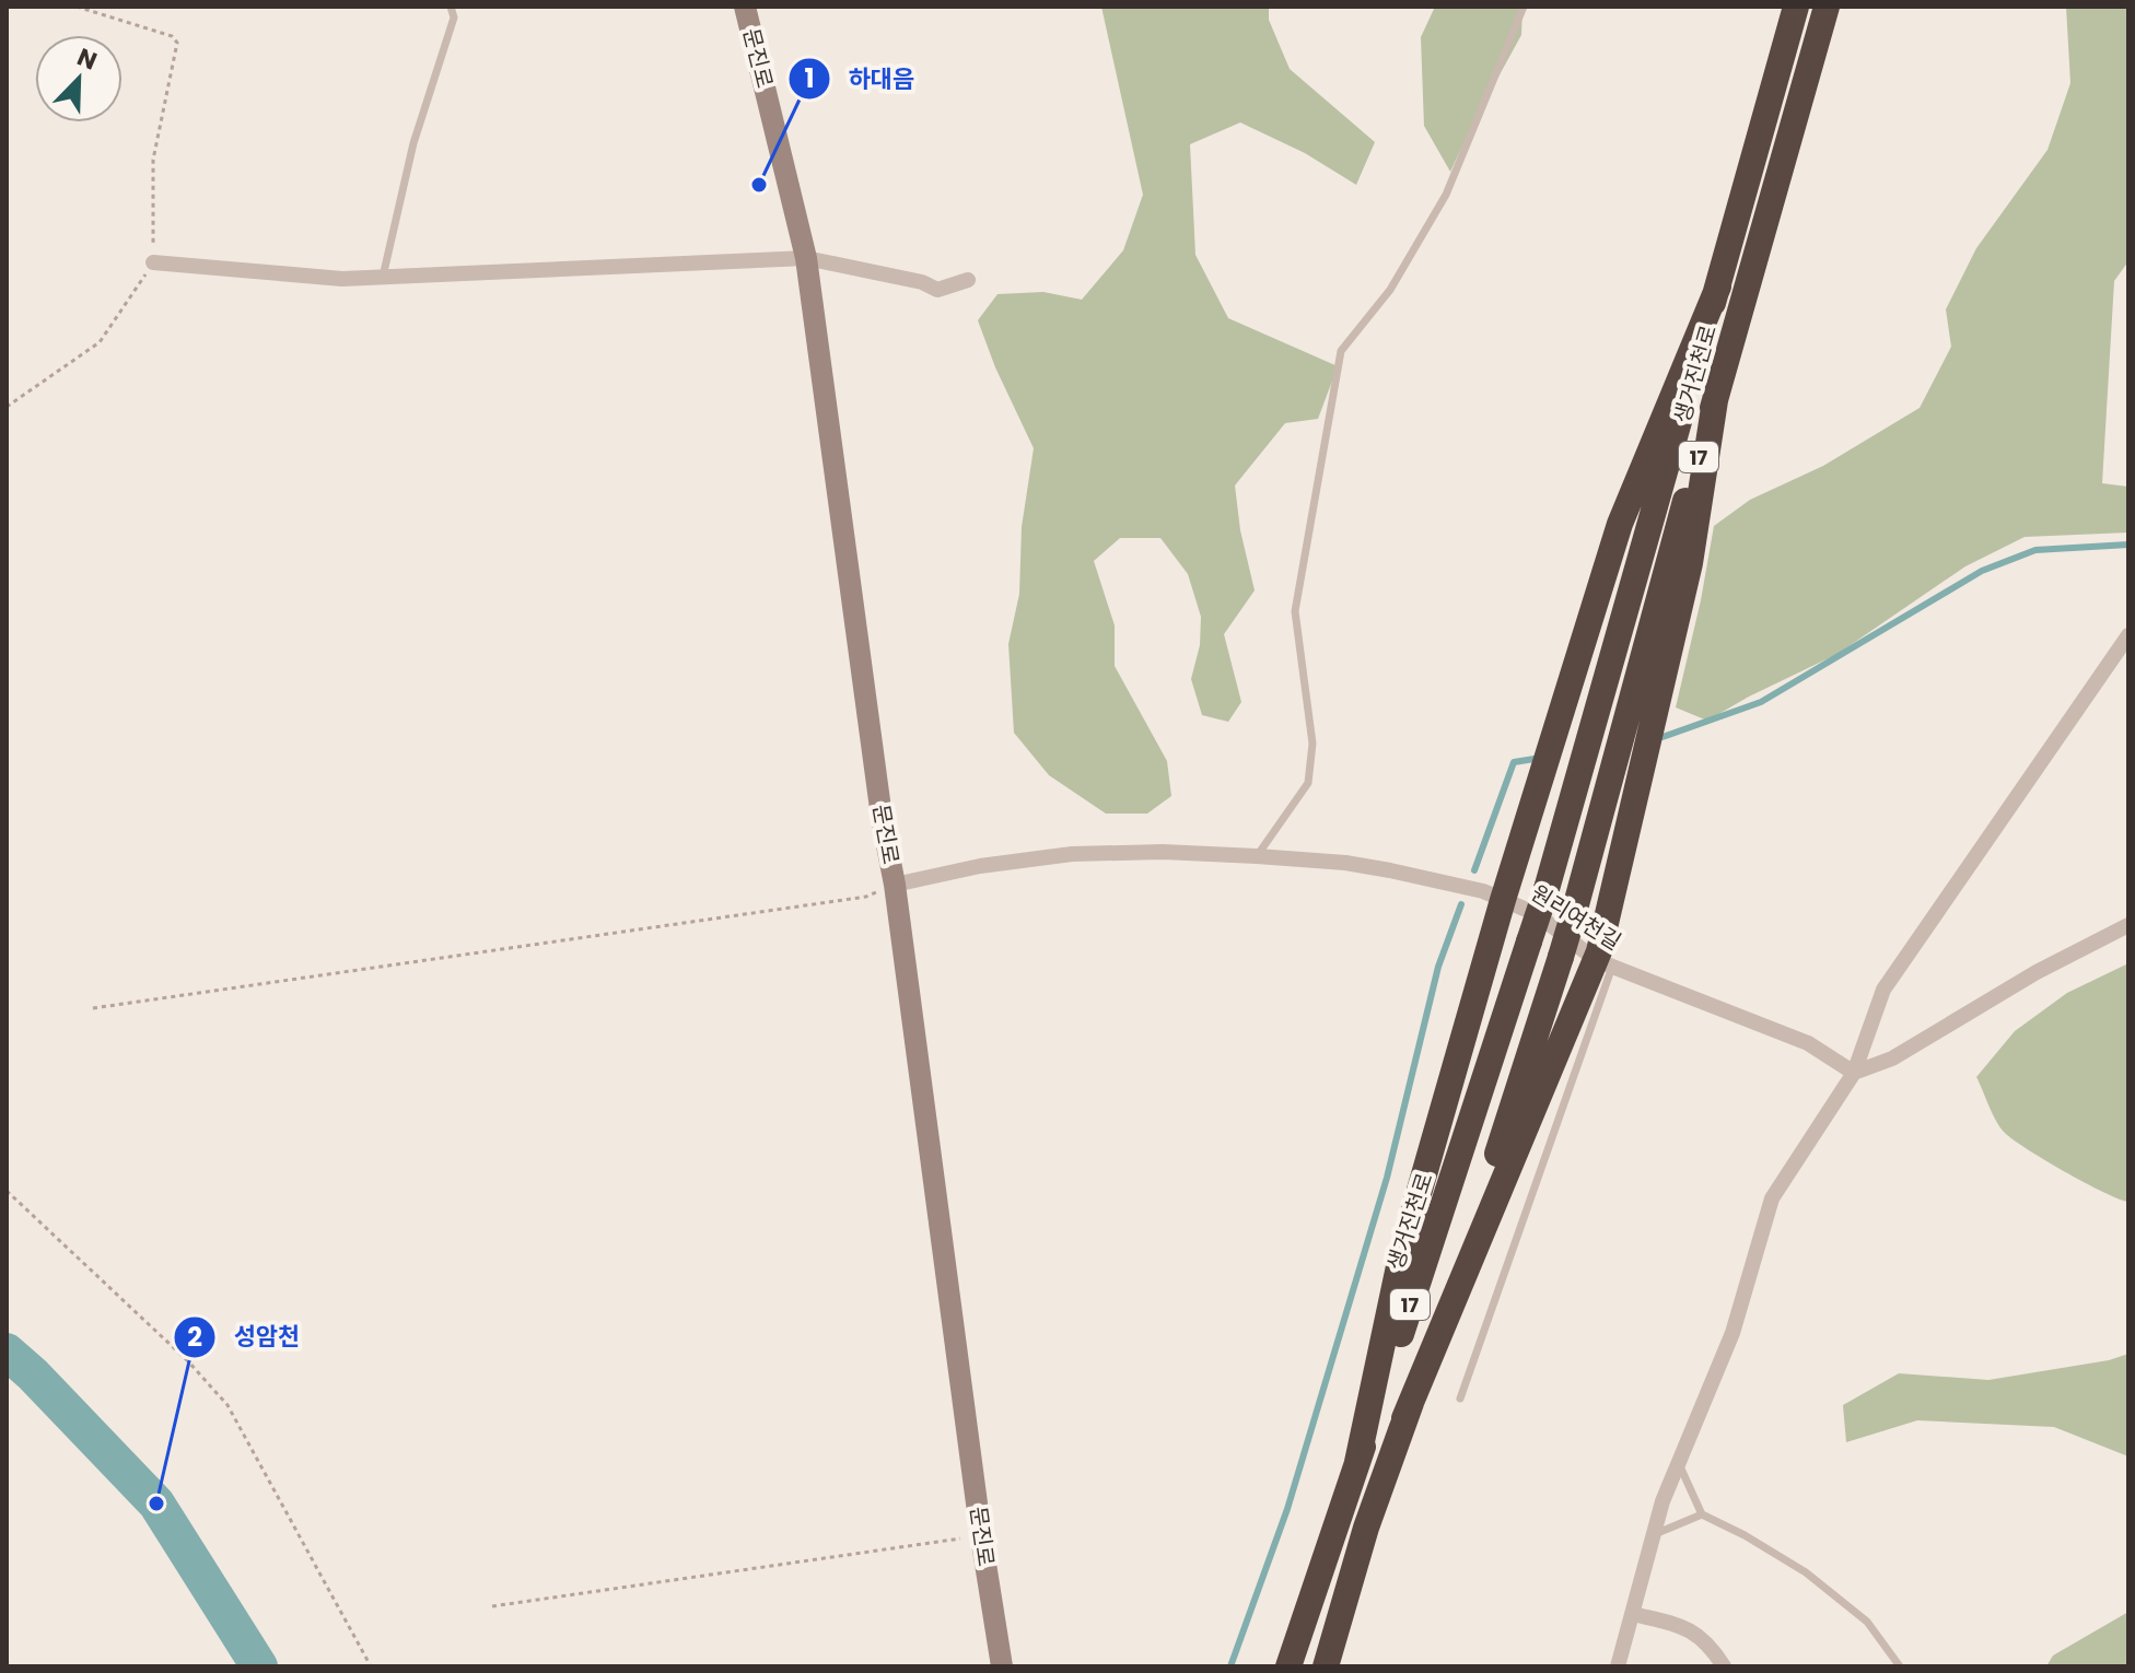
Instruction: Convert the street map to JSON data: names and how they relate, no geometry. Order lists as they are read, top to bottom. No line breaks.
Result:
{"streets":{"highway":["생거진천로","17"],"street":["문진로","원리여천길"]},"crossings":[["문진로","원리여천길"],["생거진천로","17"]],"places":["하대음","성암천"],"north":"top right"}
